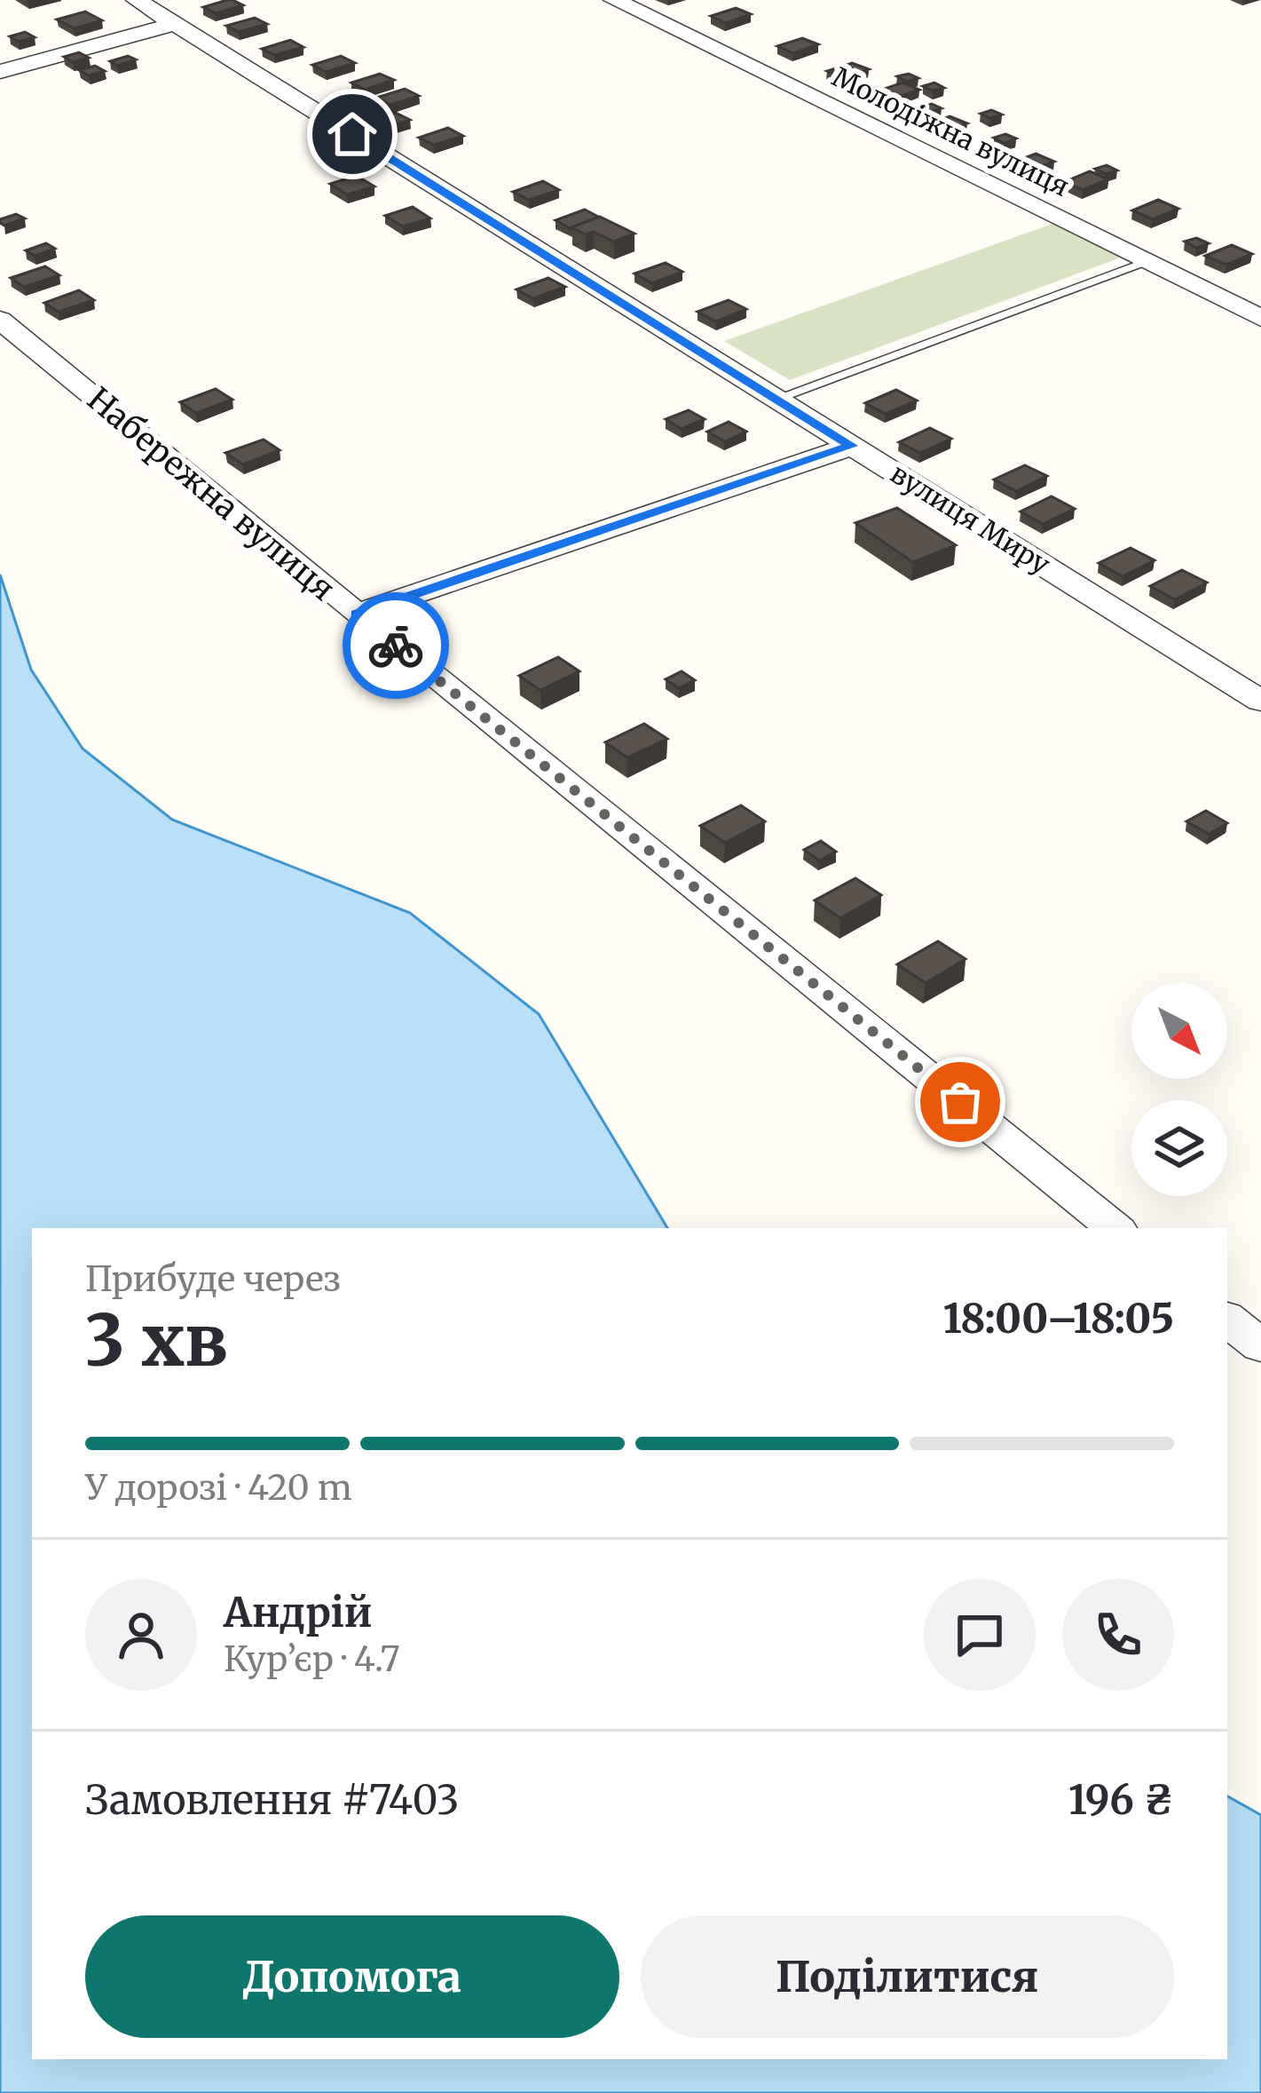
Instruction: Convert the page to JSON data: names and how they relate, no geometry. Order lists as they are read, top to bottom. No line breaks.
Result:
{"streets":{"street":["Молодіжна вулиця","Набережна вулиця","вулиця Миру"]},"north":"bottom right","page":{"heading":["3 хв","Прибуде через","18:00–18:05"],"panel":["Андрій","Кур’єр · 4.7","Замовлення #7403","196 ₴"],"bar":"У дорозі · 420 m","buttons":["Допомога","Поділитися"]}}
